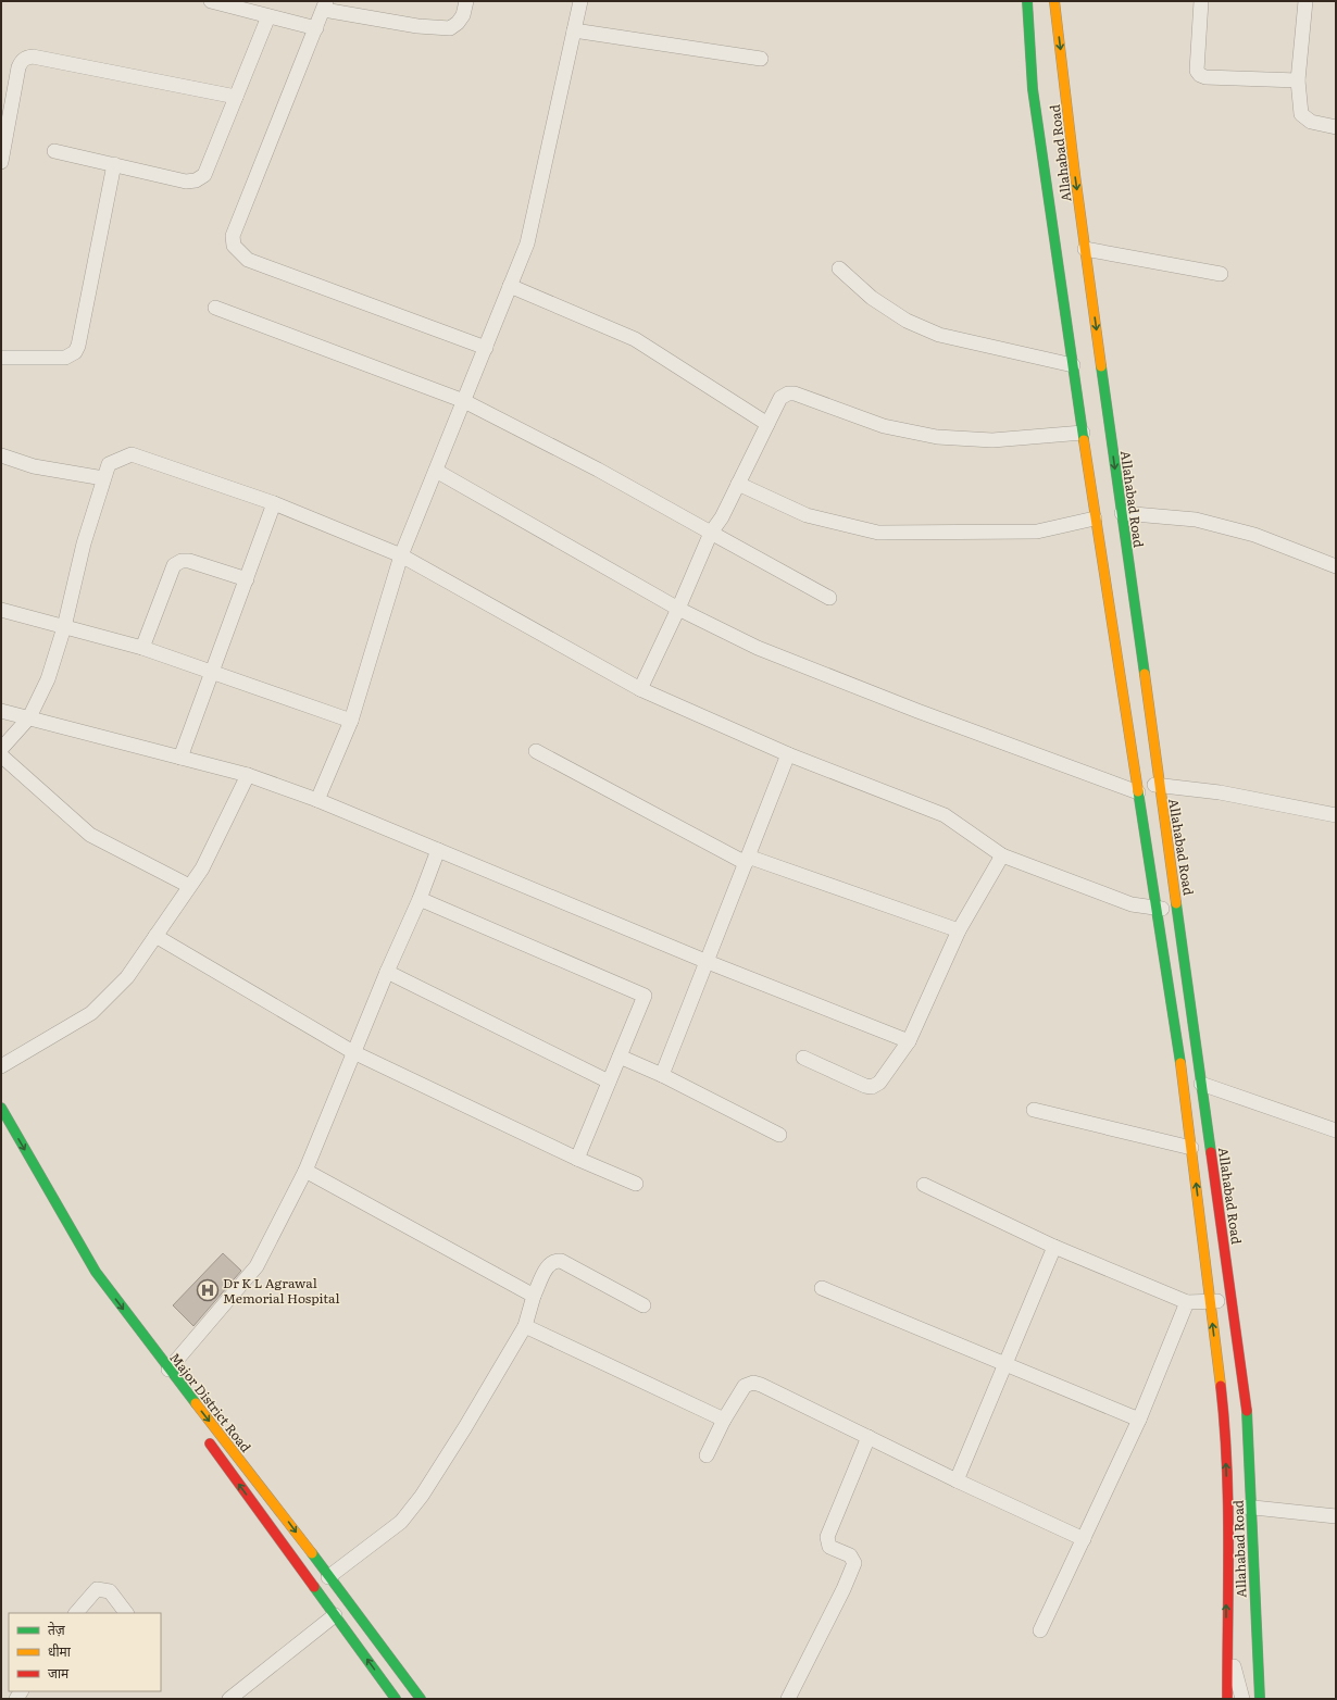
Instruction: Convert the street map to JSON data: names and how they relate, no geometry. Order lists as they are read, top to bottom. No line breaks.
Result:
{"streets":{"main road":["Allahabad Road","Major District Road"]},"places":{"hospital":["Dr K L Agrawal Memorial Hospital"]},"legend":["तेज़","धीमा","जाम"]}
